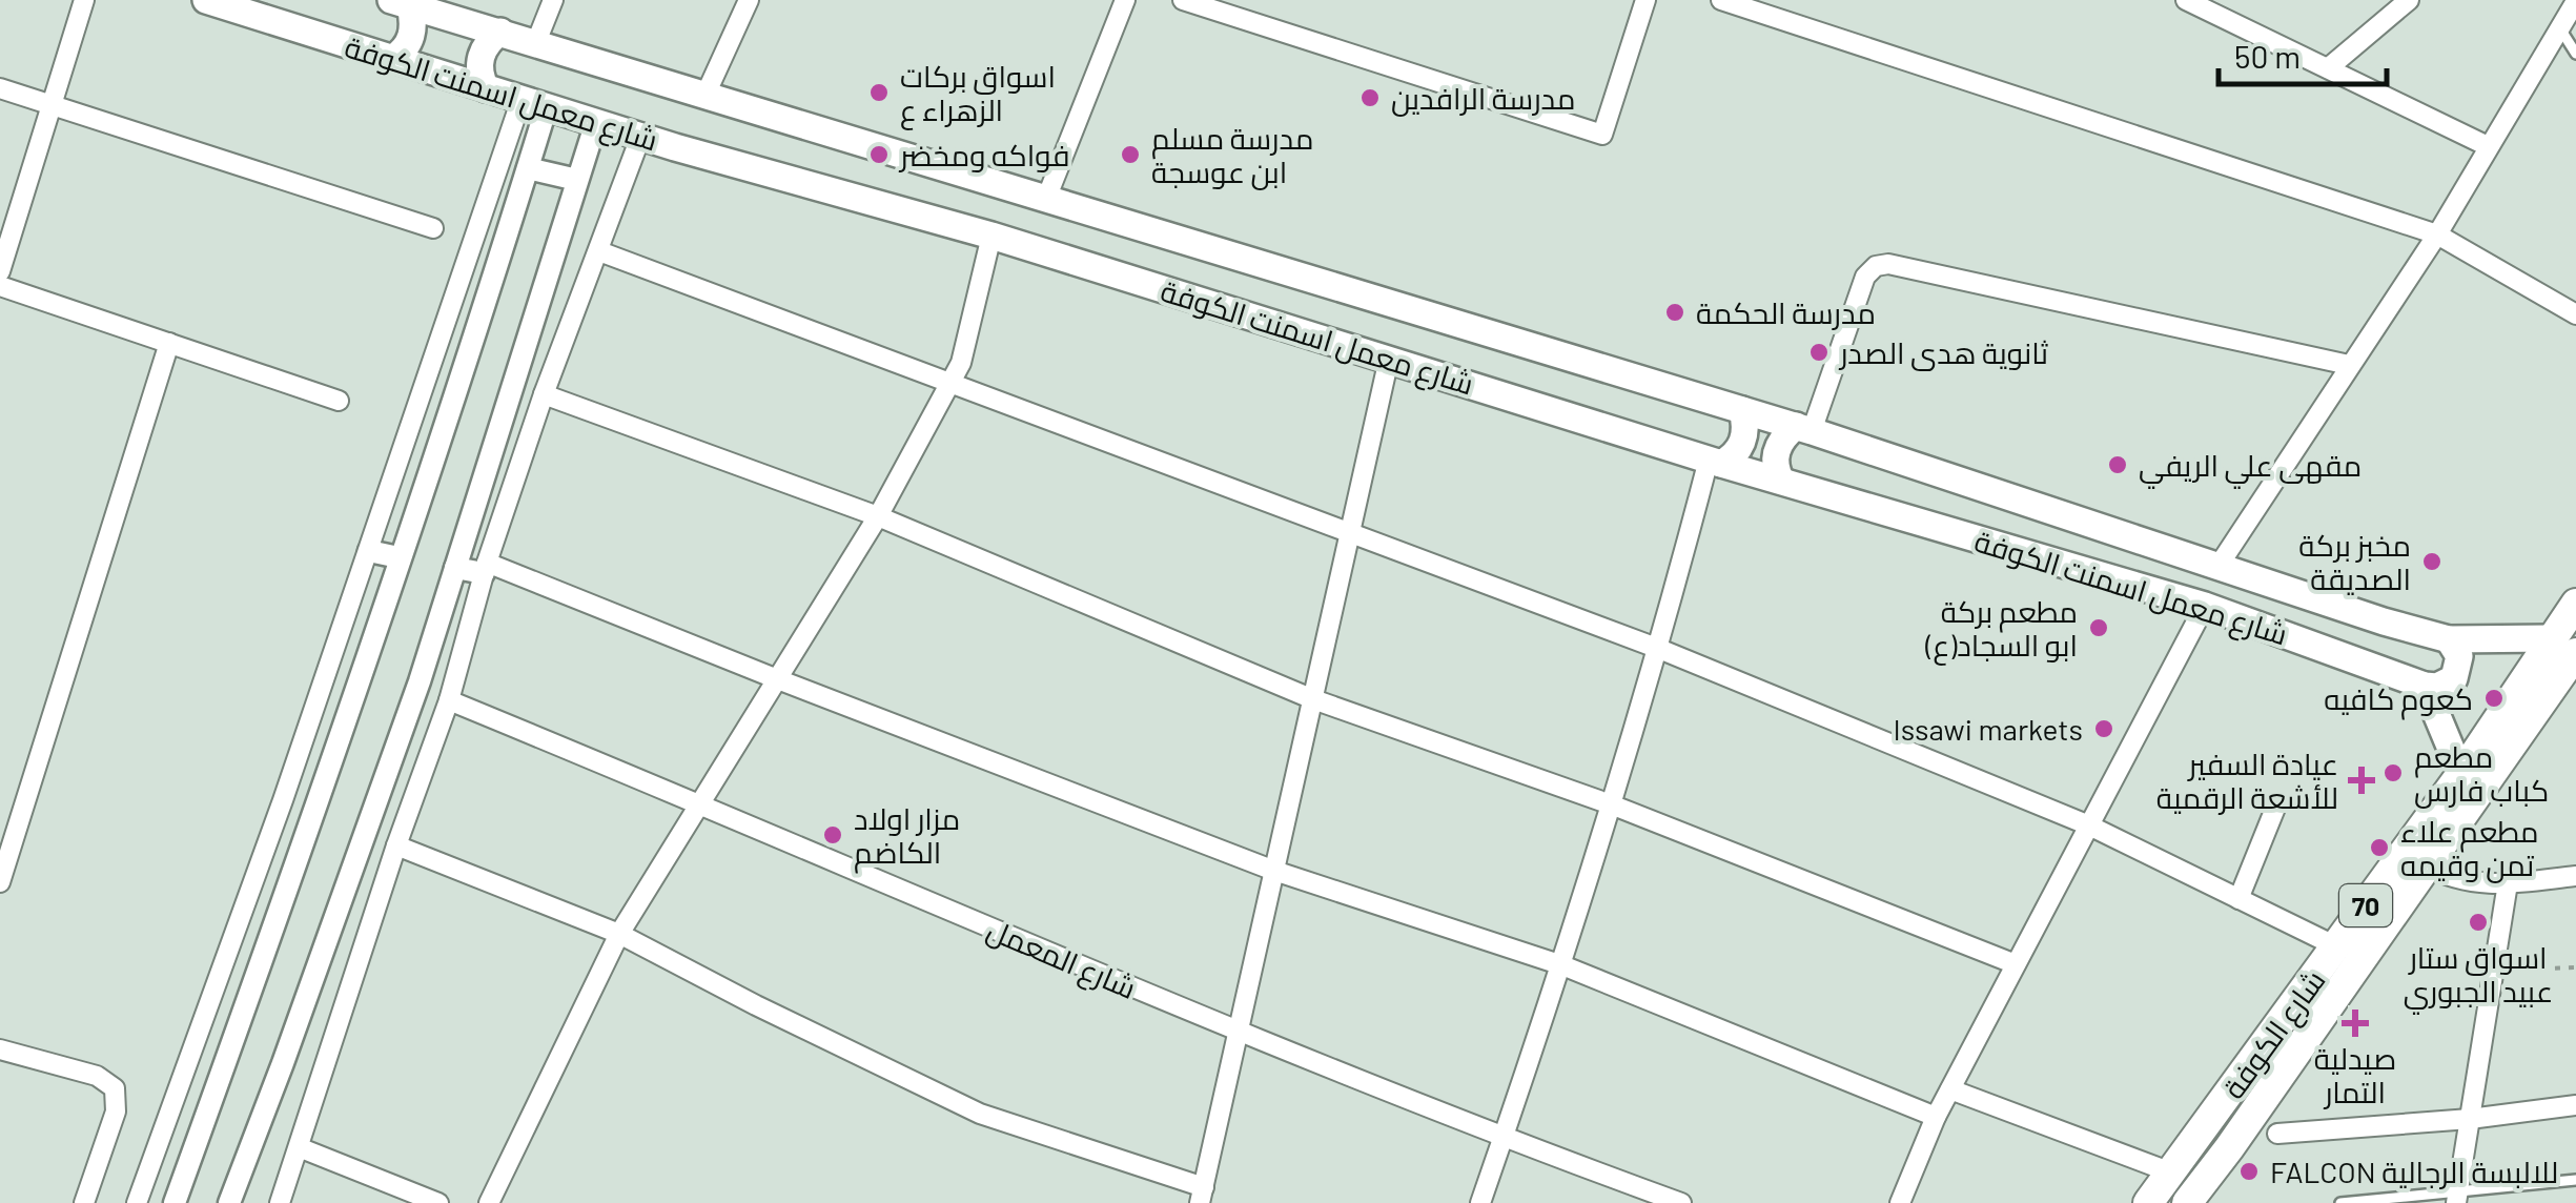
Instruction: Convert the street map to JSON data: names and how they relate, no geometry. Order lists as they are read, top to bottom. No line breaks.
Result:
{"streets":{"highway":["70","شارع الكوفة"],"main road":["شارع معمل اسمنت الكوفة"],"street":["شارع المعمل"]},"crossings":[["شارع معمل اسمنت الكوفة","شارع الكوفة"]],"places":{"other":["اسواق بركات الزهراء ع","مدرسة الرافدين","فواكه ومخضر","مدرسة مسلم ابن عوسجة","مدرسة الحكمة","ثانوية هدى الصدر","مقهى علي الريفي","مخبز بركة الصديقة","مطعم بركة ابو السجاد(ع)","كعوم كافيه","Issawi markets","مطعم كباب فارس","مزار اولاد الكاضم","مطعم علاء تمن وقيمه","اسواق ستار عبيد الجبوري","FALCON للالبسة الرجالية"],"health":["عيادة السفير للأشعة الرقمية","صيدلية التمار"]},"scale_bar":"50 m"}
